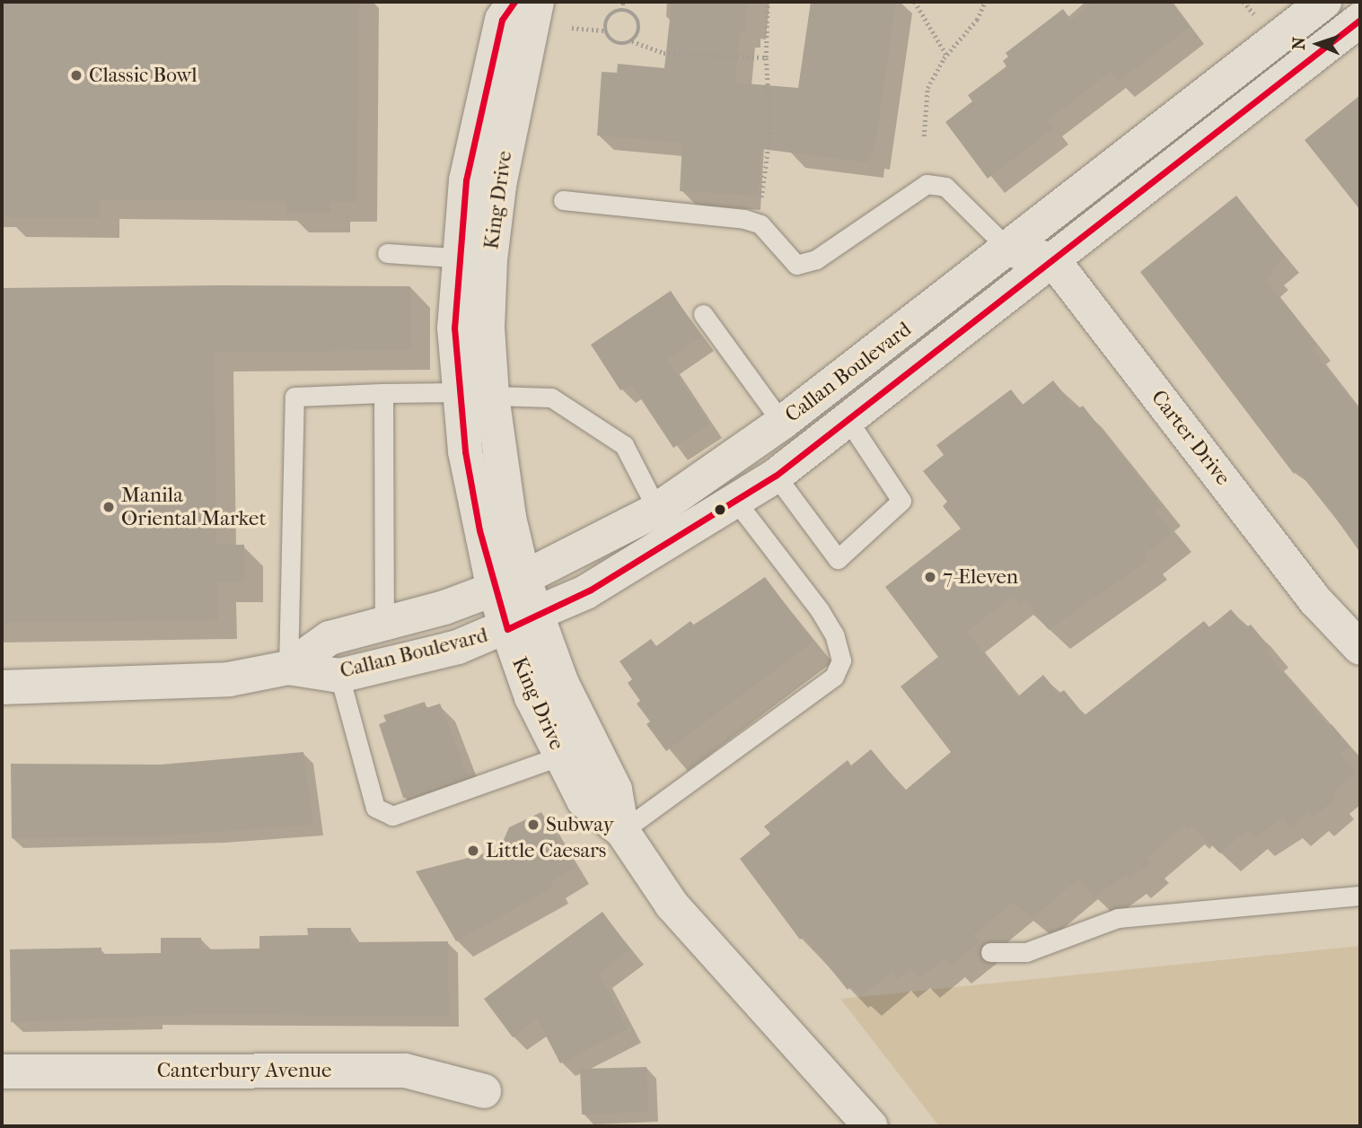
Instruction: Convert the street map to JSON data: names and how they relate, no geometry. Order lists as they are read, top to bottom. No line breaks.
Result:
{"streets":{"street":["King Drive","Callan Boulevard","Carter Drive","Canterbury Avenue"]},"crossings":[["King Drive","Callan Boulevard"],["Callan Boulevard","Carter Drive"]],"places":["Classic Bowl","Manila Oriental Market","7-Eleven","Subway","Little Caesars"],"north":"left"}
